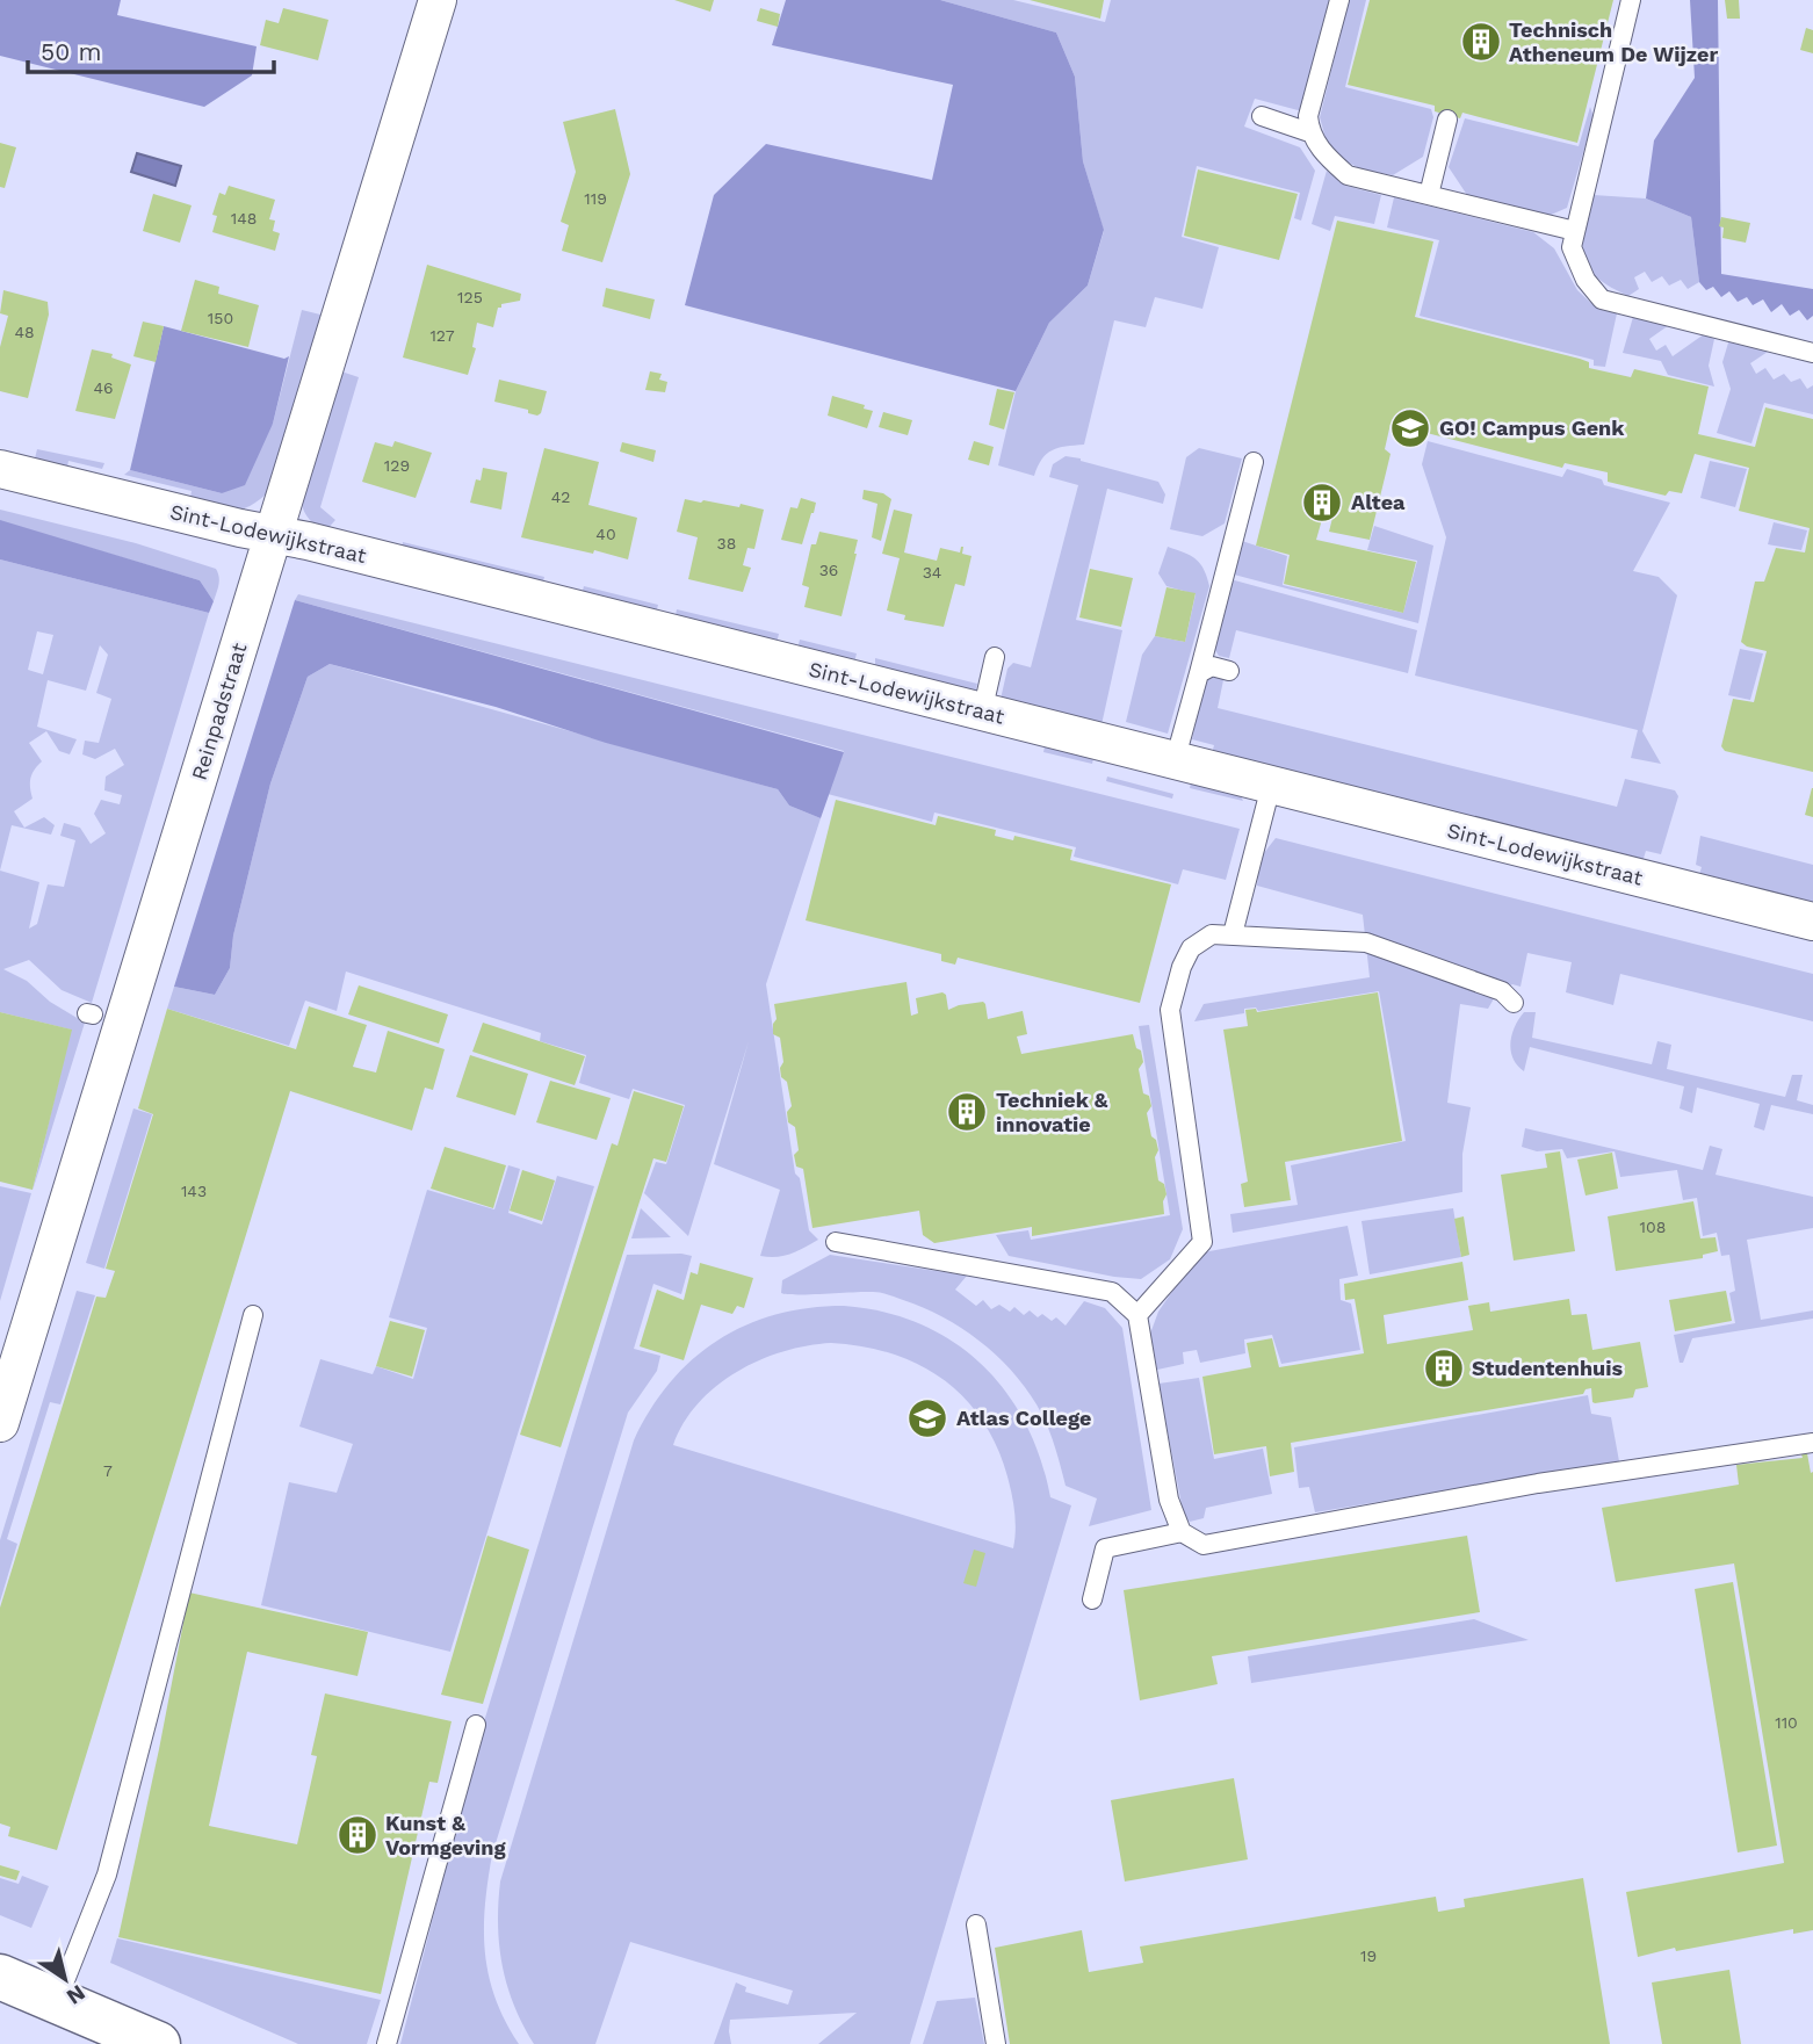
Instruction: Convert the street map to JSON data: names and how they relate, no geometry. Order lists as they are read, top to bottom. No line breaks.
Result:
{"streets":{"street":["Sint-Lodewijkstraat","Reinpadstraat"]},"crossings":[["Sint-Lodewijkstraat","Reinpadstraat"]],"places":{"building":["Technisch Atheneum De Wijzer","Altea","Techniek & innovatie","Studentenhuis","Kunst & Vormgeving"],"school or university":["GO! Campus Genk","Atlas College"]},"house_numbers":["119","148","125","150","48","127","46","129","42","40","38","36","34","143","108","7","110","19"],"scale_bar":"50 m","north":"bottom right"}
